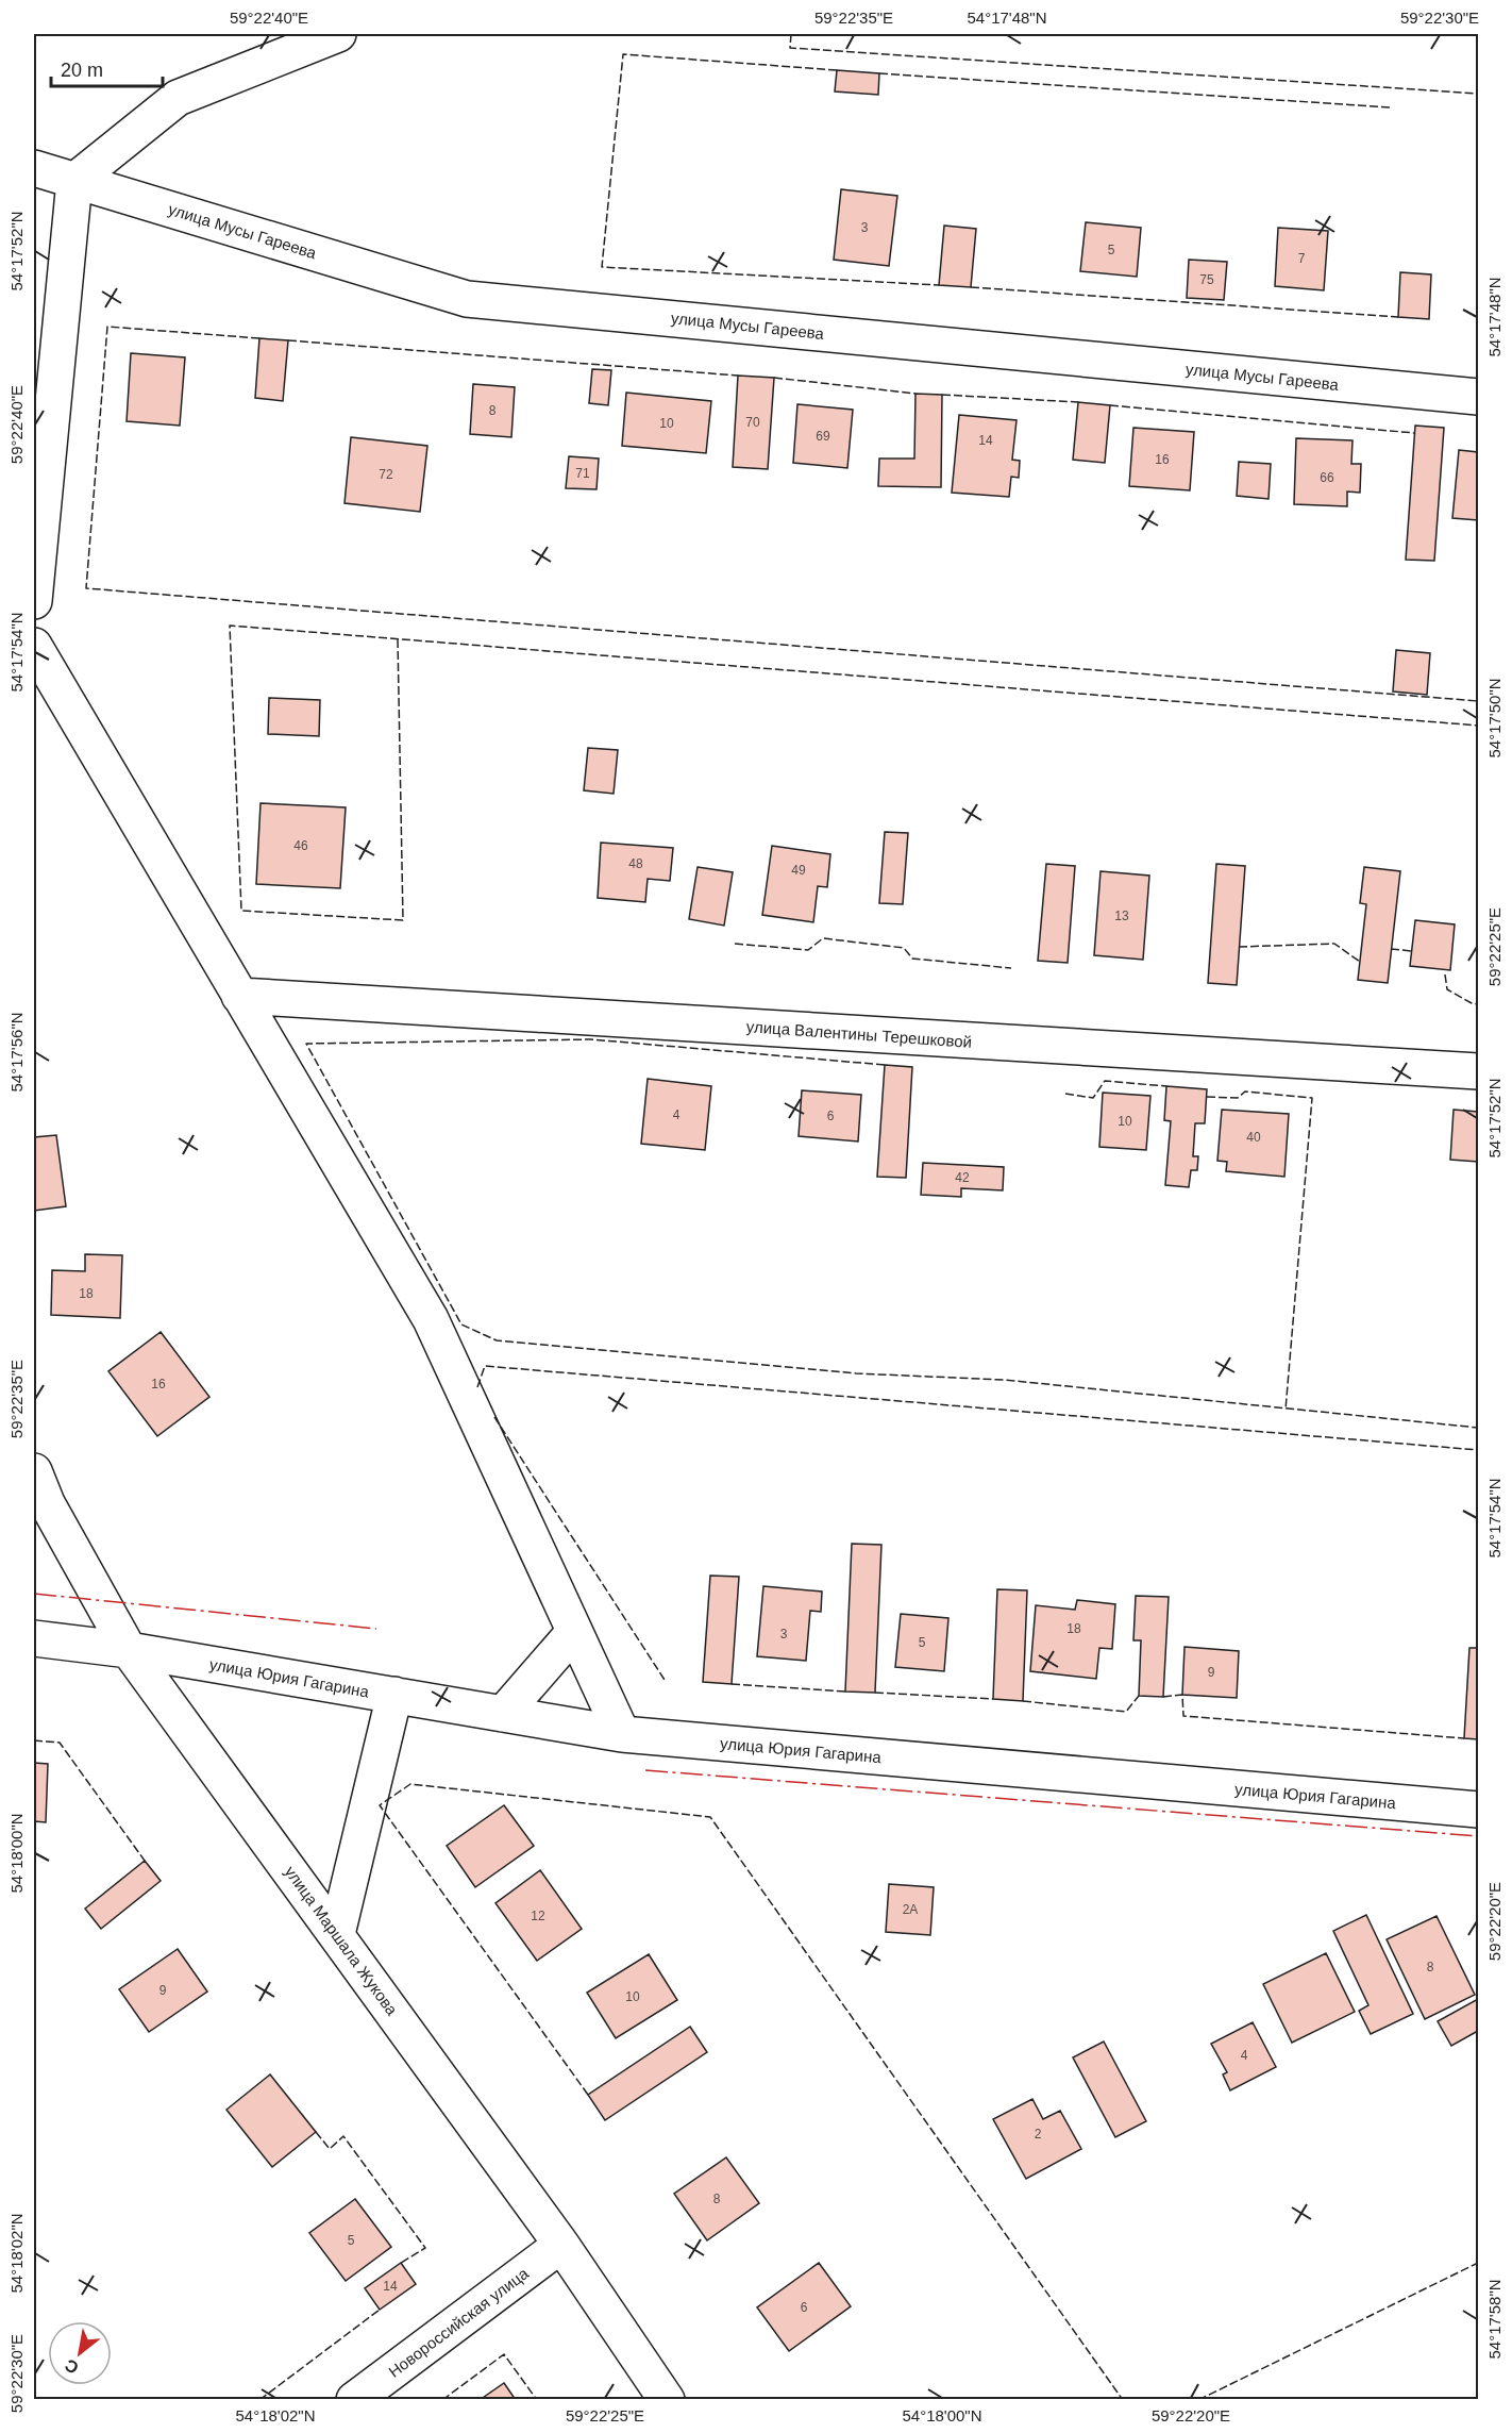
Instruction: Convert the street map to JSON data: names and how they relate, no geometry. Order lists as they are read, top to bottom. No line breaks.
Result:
{"streets":{"street":["улица Мусы Гареева","улица Валентины Терешковой","улица Юрия Гагарина","улица Маршала Жукова","Новороссийская улица"]},"crossings":[["улица Юрия Гагарина","улица Маршала Жукова"],["улица Маршала Жукова","Новороссийская улица"]],"house_numbers":["3","5","7","75","8","70","10","69","14","16","71","72","66","46","48","49","13","4","6","10","40","42","18","16","18","3","5","9","2А","12","8","9","10","4","2","8","5","14","6"],"scale_bar":"20 m","north":"bottom left","coordinates":["59°22'40\"E","59°22'35\"E","54°17'48\"N","59°22'30\"E","54°17'52\"N","54°17'54\"N","54°17'50\"N","59°22'25\"E","54°17'56\"N","54°18'00\"N","59°22'20\"E","54°18'02\"N","54°17'58\"N"]}
